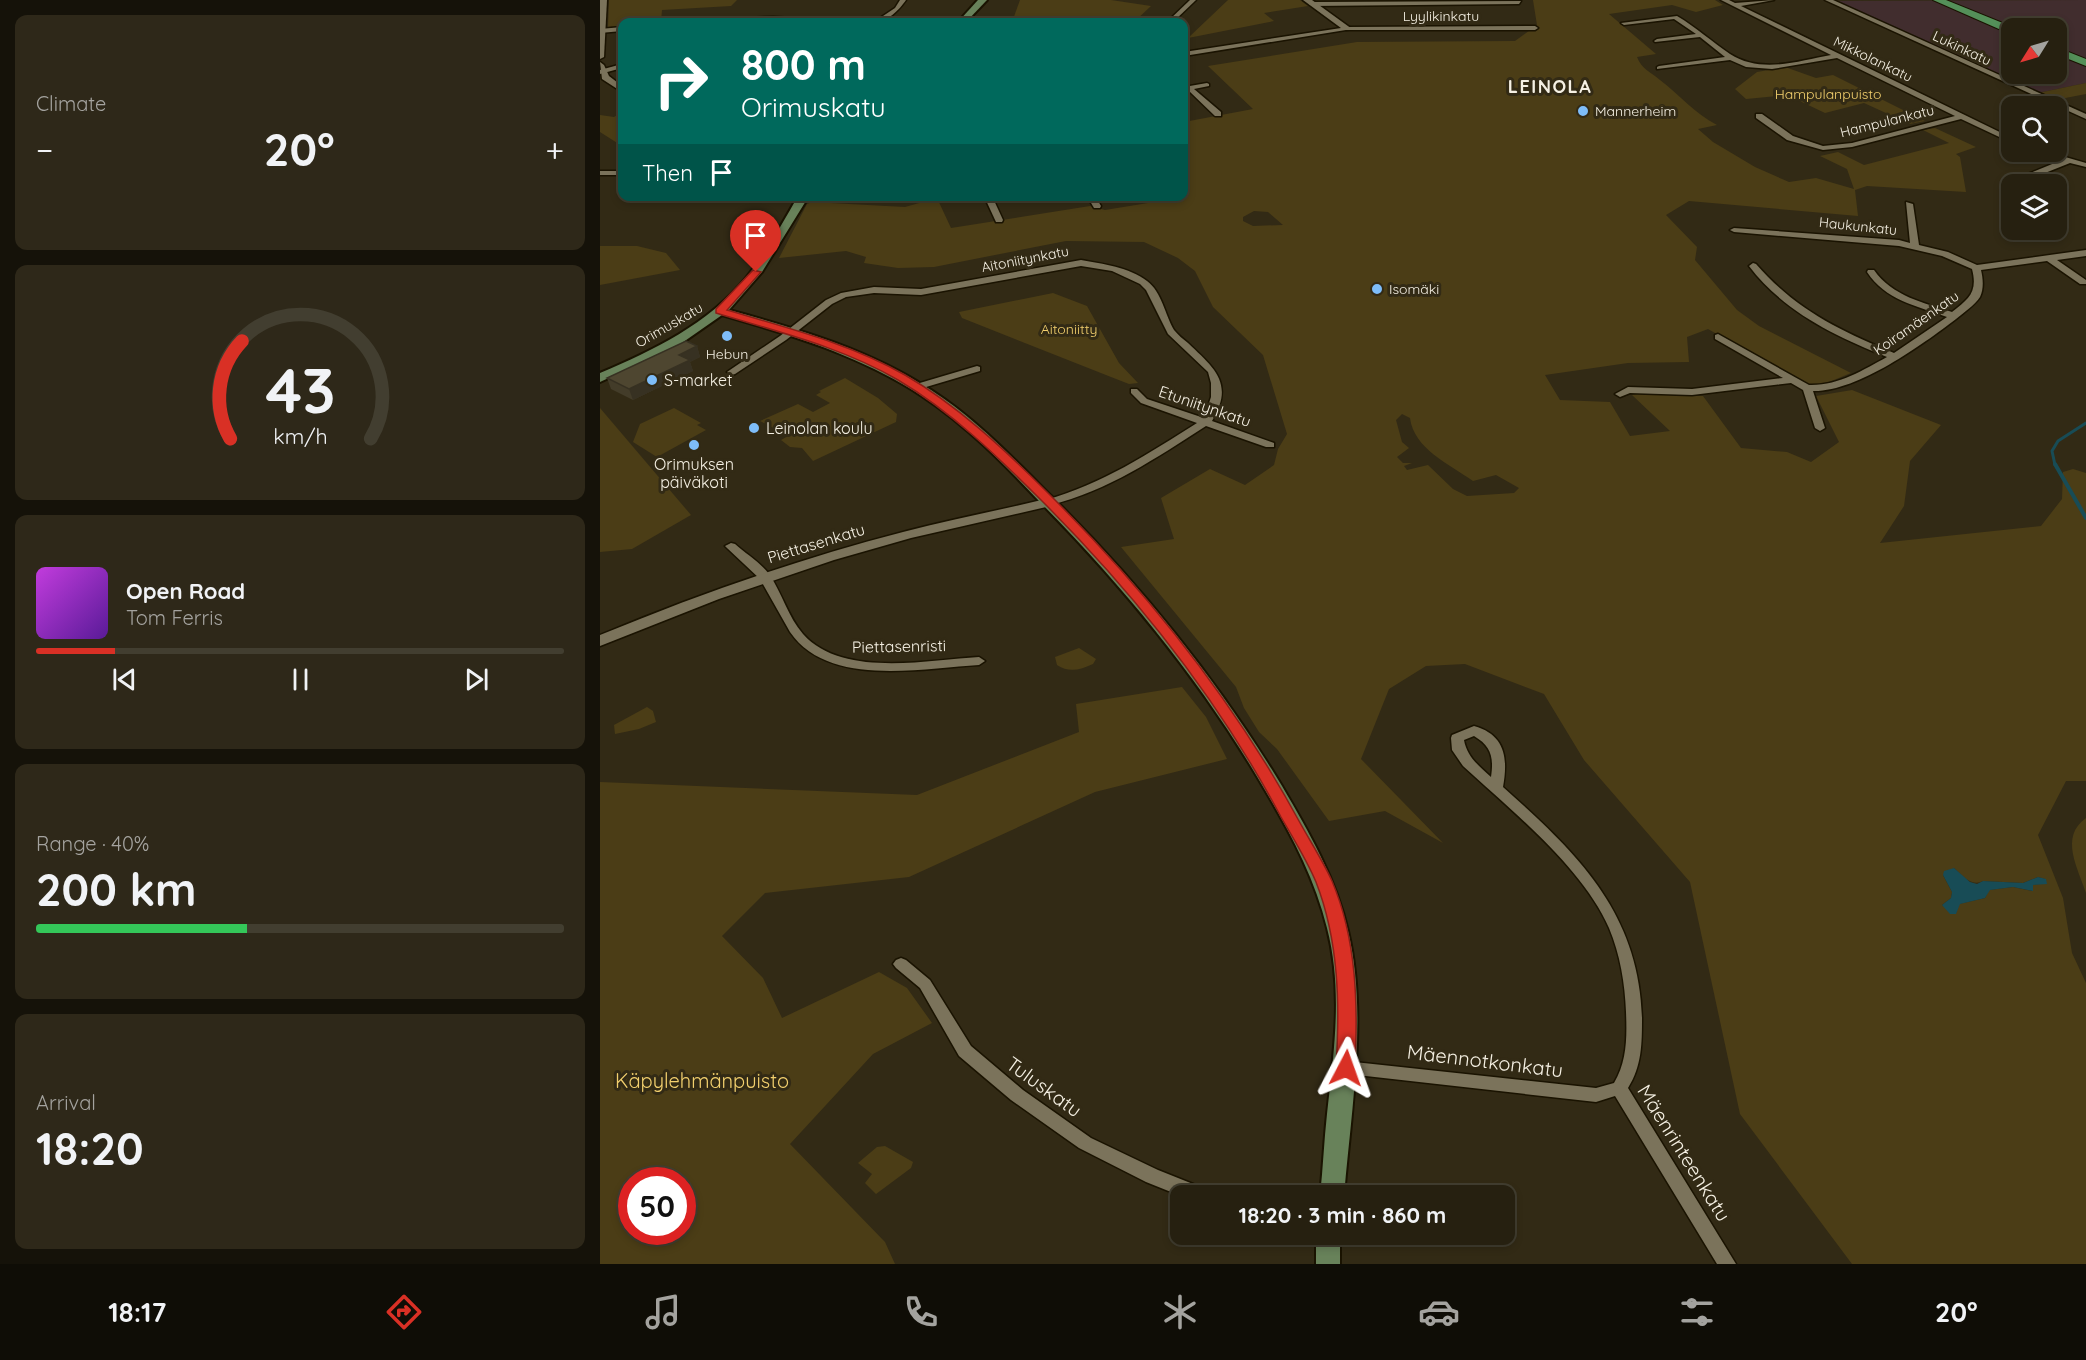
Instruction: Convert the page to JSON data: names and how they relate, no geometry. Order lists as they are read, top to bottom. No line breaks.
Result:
{"streets":{"main road":["Orimuskatu"],"street":["Lyylikinkatu","Lukinkatu","Mikkolankatu","Hampulankatu","Haukunkatu","Aitoniitynkatu","Koiramäenkatu","Etuniitynkatu","Piettasenkatu","Piettasenristi","Mäennotkonkatu","Tuluskatu","Mäenrinteenkatu"]},"crossings":[["Mikkolankatu","Hampulankatu"],["Haukunkatu","Koiramäenkatu"],["Aitoniitynkatu","Etuniitynkatu"],["Piettasenkatu","Piettasenristi"],["Mäennotkonkatu","Mäenrinteenkatu"]],"districts":["LEINOLA"],"parks":["Hampulanpuisto","Aitoniitty","Käpylehmänpuisto"],"places":["Mannerheim","Isomäki","Hebun","S-market","Leinolan koulu","Orimuksen päiväkoti"],"north":"bottom left","page":{"tile":["Climate",["Range · 40%","200 km"],["Arrival","18:20"]],"turn":["800 m","Orimuskatu"],"heat":["−","20°","+"],"then":"Then","song":["Open Road","Tom Ferris"],"limit":"50","trip":"18:20 · 3 min · 860 m","tabs":["18:17","20°"],"gauge":["43","km/h"]}}
